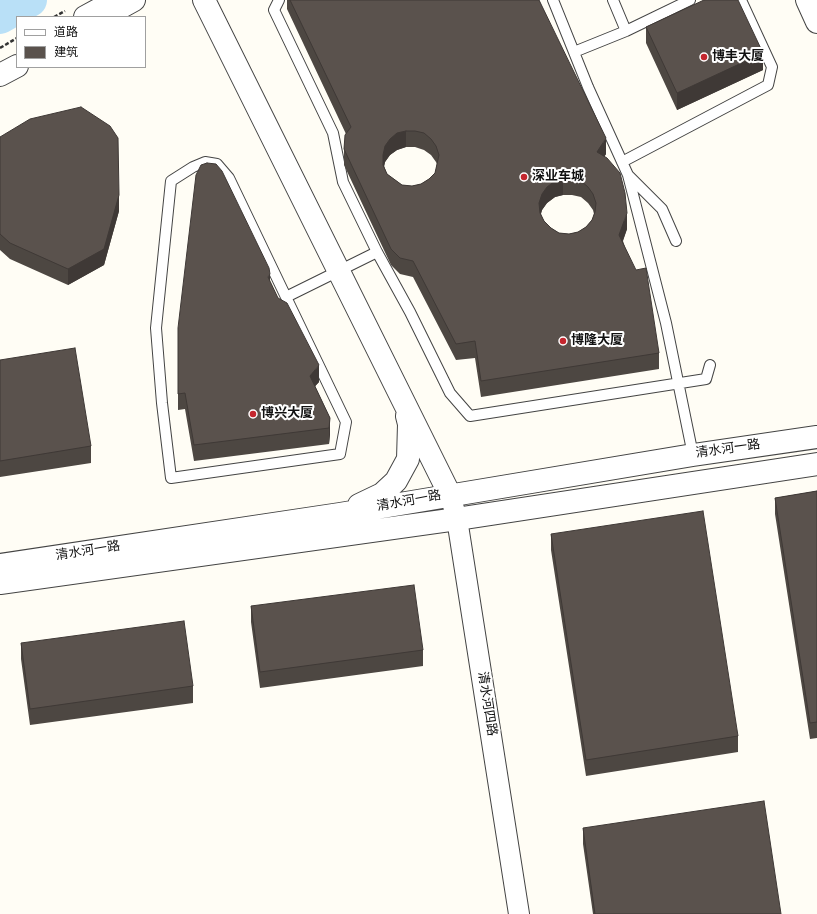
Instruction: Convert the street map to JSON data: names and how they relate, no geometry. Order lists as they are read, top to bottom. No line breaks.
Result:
{"streets":{"street":["清水河一路","清水河四路"]},"crossings":[["清水河一路","清水河四路"]],"places":["博丰大厦","深业车城","博隆大厦","博兴大厦"],"legend":["道路","建筑"]}
